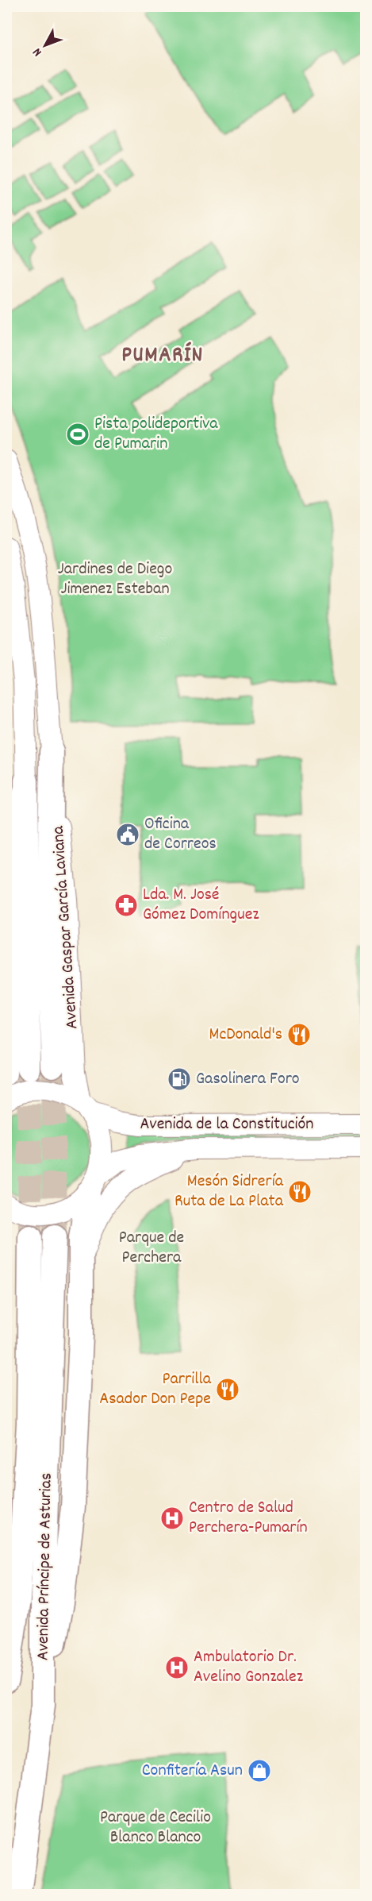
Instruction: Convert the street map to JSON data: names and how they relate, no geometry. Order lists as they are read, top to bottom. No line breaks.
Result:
{"streets":{"highway":["Avenida Gaspar García Laviana","Avenida Príncipe de Asturias"],"main road":["Avenida de la Constitución"]},"crossings":[["Avenida Gaspar García Laviana","Avenida de la Constitución"]],"districts":["PUMARÍN"],"parks":["Jardines de Diego Jimenez Esteban","Parque de Perchera","Parque de Cecilio Blanco Blanco"],"places":{"sports":["Pista polideportiva de Pumarin"],"public building":["Oficina de Correos"],"pharmacy":["Lda. M. José Gómez Domínguez"],"restaurant":["McDonald's","Mesón Sidrería Ruta de La Plata","Parrilla Asador Don Pepe"],"fuel station":["Gasolinera Foro"],"hospital":["Centro de Salud Perchera-Pumarín","Ambulatorio Dr. Avelino Gonzalez"],"shop":["Confitería Asun"]},"north":"bottom left"}
